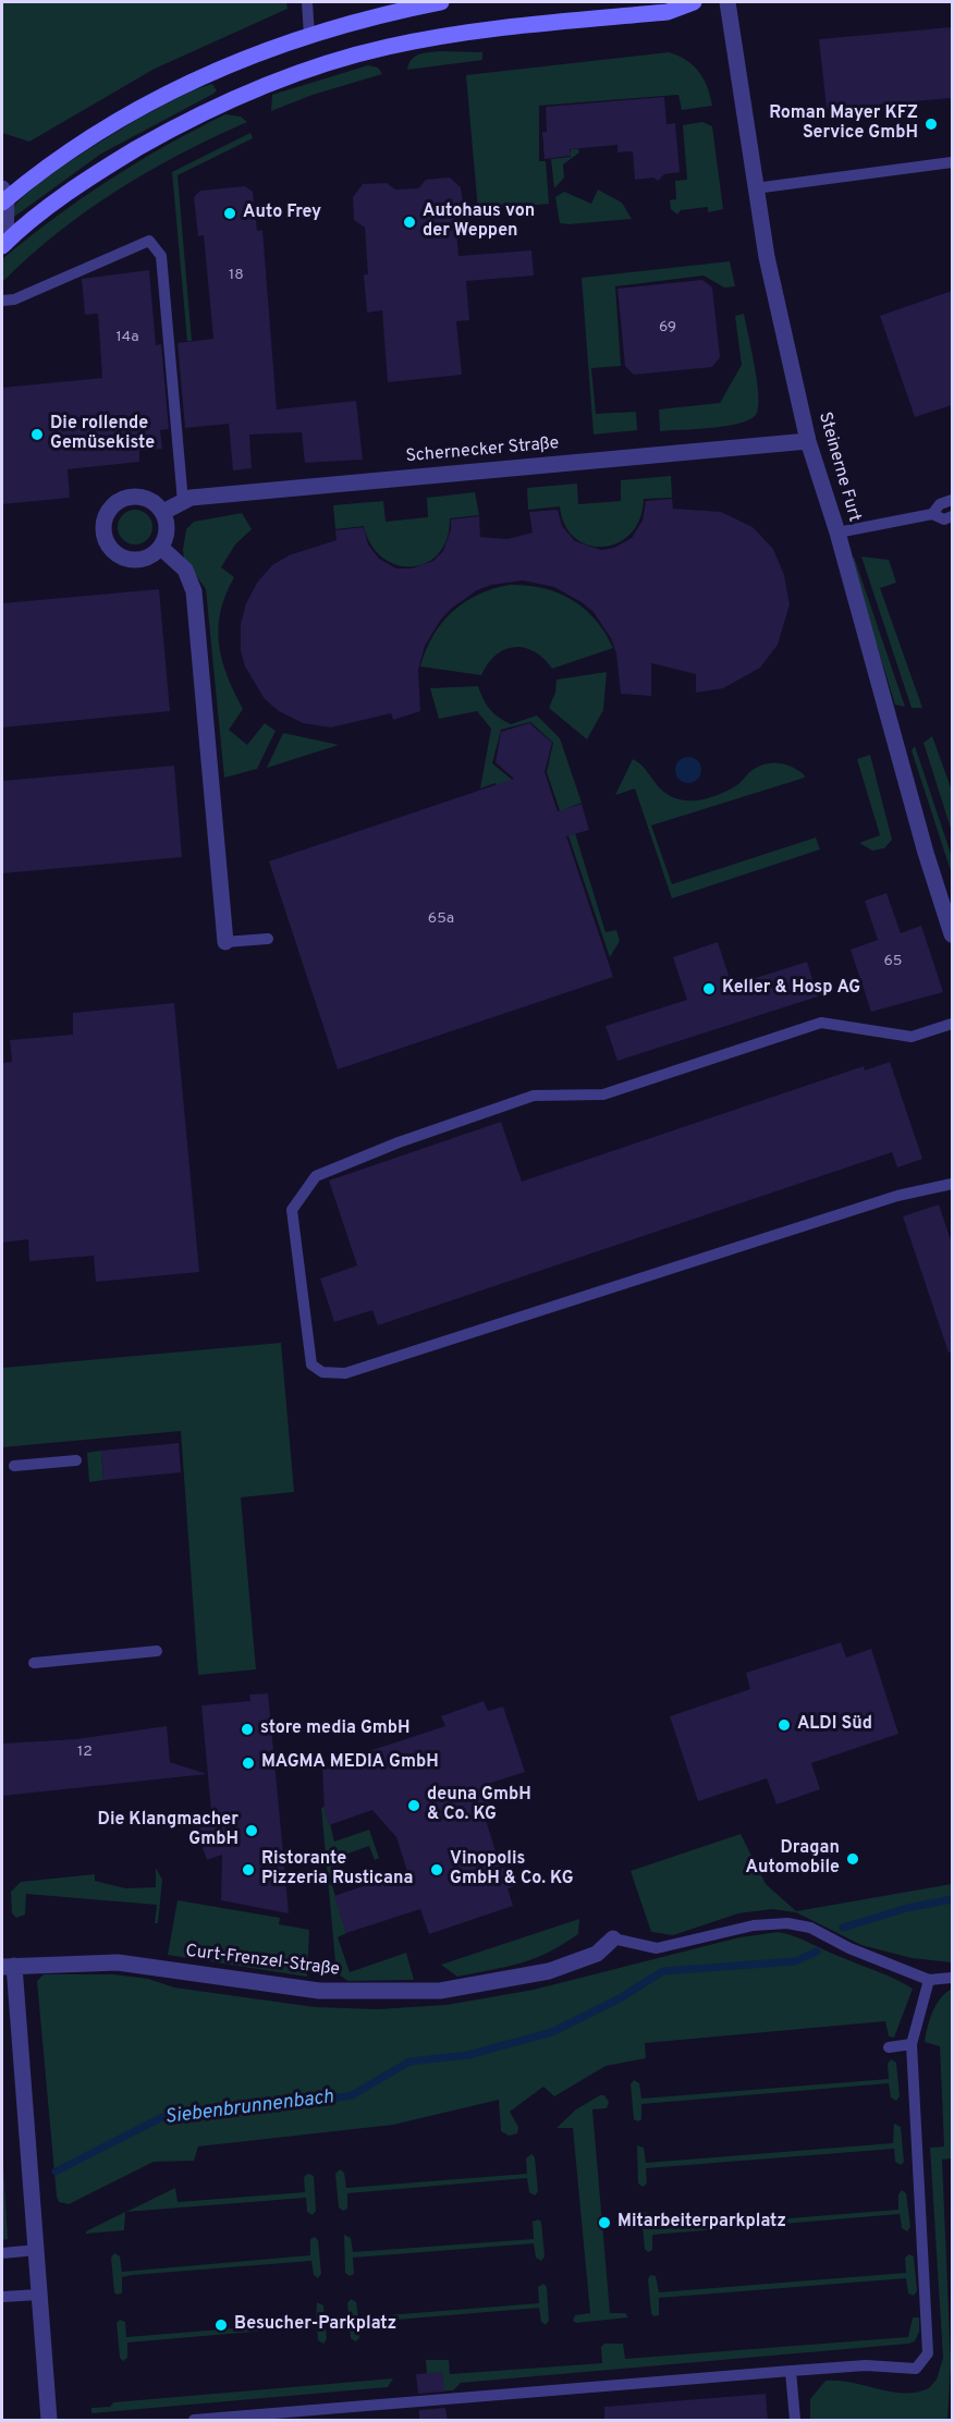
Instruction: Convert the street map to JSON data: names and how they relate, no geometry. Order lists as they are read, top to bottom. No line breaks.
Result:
{"streets":{"street":["Schernecker Straße","Steinerne Furt","Curt-Frenzel-Straße"]},"crossings":[["Schernecker Straße","Steinerne Furt"]],"water":["Siebenbrunnenbach"],"places":["Roman Mayer KFZ Service GmbH","Auto Frey","Autohaus von der Weppen","Die rollende Gemüsekiste","Keller & Hosp AG","ALDI Süd","store media GmbH","MAGMA MEDIA GmbH","deuna GmbH & Co. KG","Die Klangmacher GmbH","Dragan Automobile","Ristorante Pizzeria Rusticana","Vinopolis GmbH & Co. KG","Mitarbeiterparkplatz","Besucher-Parkplatz"],"house_numbers":["18","69","14a","65a","65","12"]}
